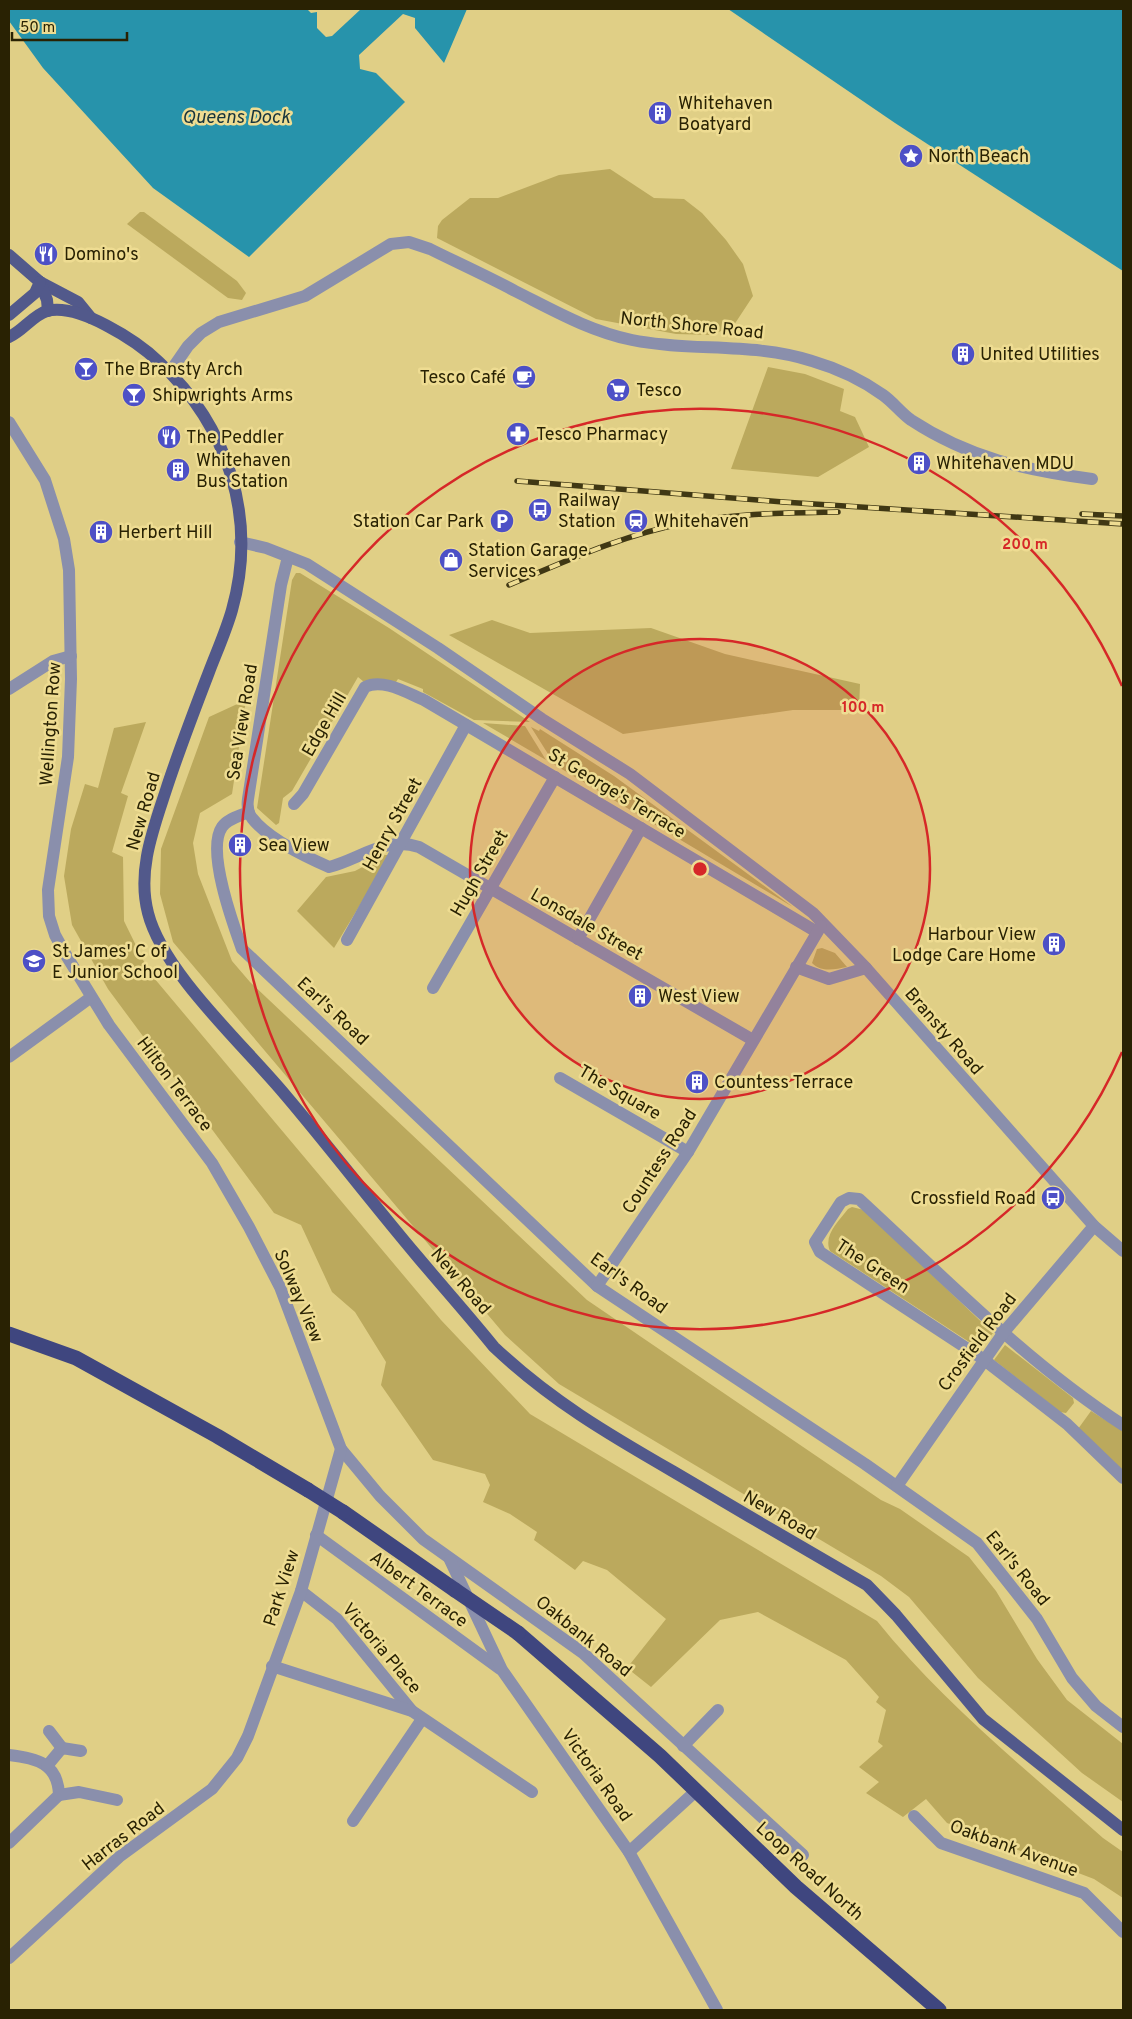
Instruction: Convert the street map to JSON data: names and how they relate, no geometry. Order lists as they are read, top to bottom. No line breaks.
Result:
{"streets":{"highway":["Loop Road North"],"main road":["New Road"],"street":["North Shore Road","Sea View Road","Wellington Row","Edge Hill","St George's Terrace","Henry Street","Hugh Street","Lonsdale Street","Earl's Road","Bransty Road","Hilton Terrace","The Square","Countess Road","The Green","Solway View","Crosfield Road","Park View","Albert Terrace","Oakbank Road","Victoria Place","Victoria Road","Harras Road","Oakbank Avenue"]},"crossings":[["North Shore Road","New Road"],["Sea View Road","Earl's Road"],["Sea View Road","Bransty Road"],["Wellington Row","Hilton Terrace"],["Edge Hill","St George's Terrace"],["St George's Terrace","Henry Street"],["St George's Terrace","Hugh Street"],["St George's Terrace","Bransty Road"],["St George's Terrace","Countess Road"],["New Road","Bransty Road"],["Henry Street","Lonsdale Street"],["Hugh Street","Lonsdale Street"],["Lonsdale Street","Countess Road"],["Earl's Road","Countess Road"],["Earl's Road","Crosfield Road"],["Bransty Road","Countess Road"],["Bransty Road","Crosfield Road"],["Hilton Terrace","Solway View"],["The Square","Countess Road"],["The Green","Crosfield Road"],["Solway View","Park View"],["Solway View","Oakbank Road"],["Park View","Albert Terrace"],["Park View","Oakbank Road"],["Park View","Victoria Place"],["Park View","Harras Road"],["Albert Terrace","Victoria Road"],["Oakbank Road","Victoria Road"]],"water":["Queens Dock"],"places":{"building":["Whitehaven Boatyard","United Utilities","Whitehaven MDU","Whitehaven Bus Station","Herbert Hill","Sea View","Harbour View Lodge Care Home","West View","Countess Terrace"],"place":["North Beach"],"restaurant":["Domino's","The Peddler"],"bar":["The Bransty Arch","Shipwrights Arms"],"cafe":["Tesco Café"],"supermarket":["Tesco"],"pharmacy":["Tesco Pharmacy"],"bus stop":["Railway Station","Crossfield Road"],"parking":["Station Car Park"],"station":["Whitehaven"],"shop":["Station Garage Services"],"school or university":["St James' C of E Junior School"]},"scale_bar":"50 m","rings":["200 m","100 m"]}
